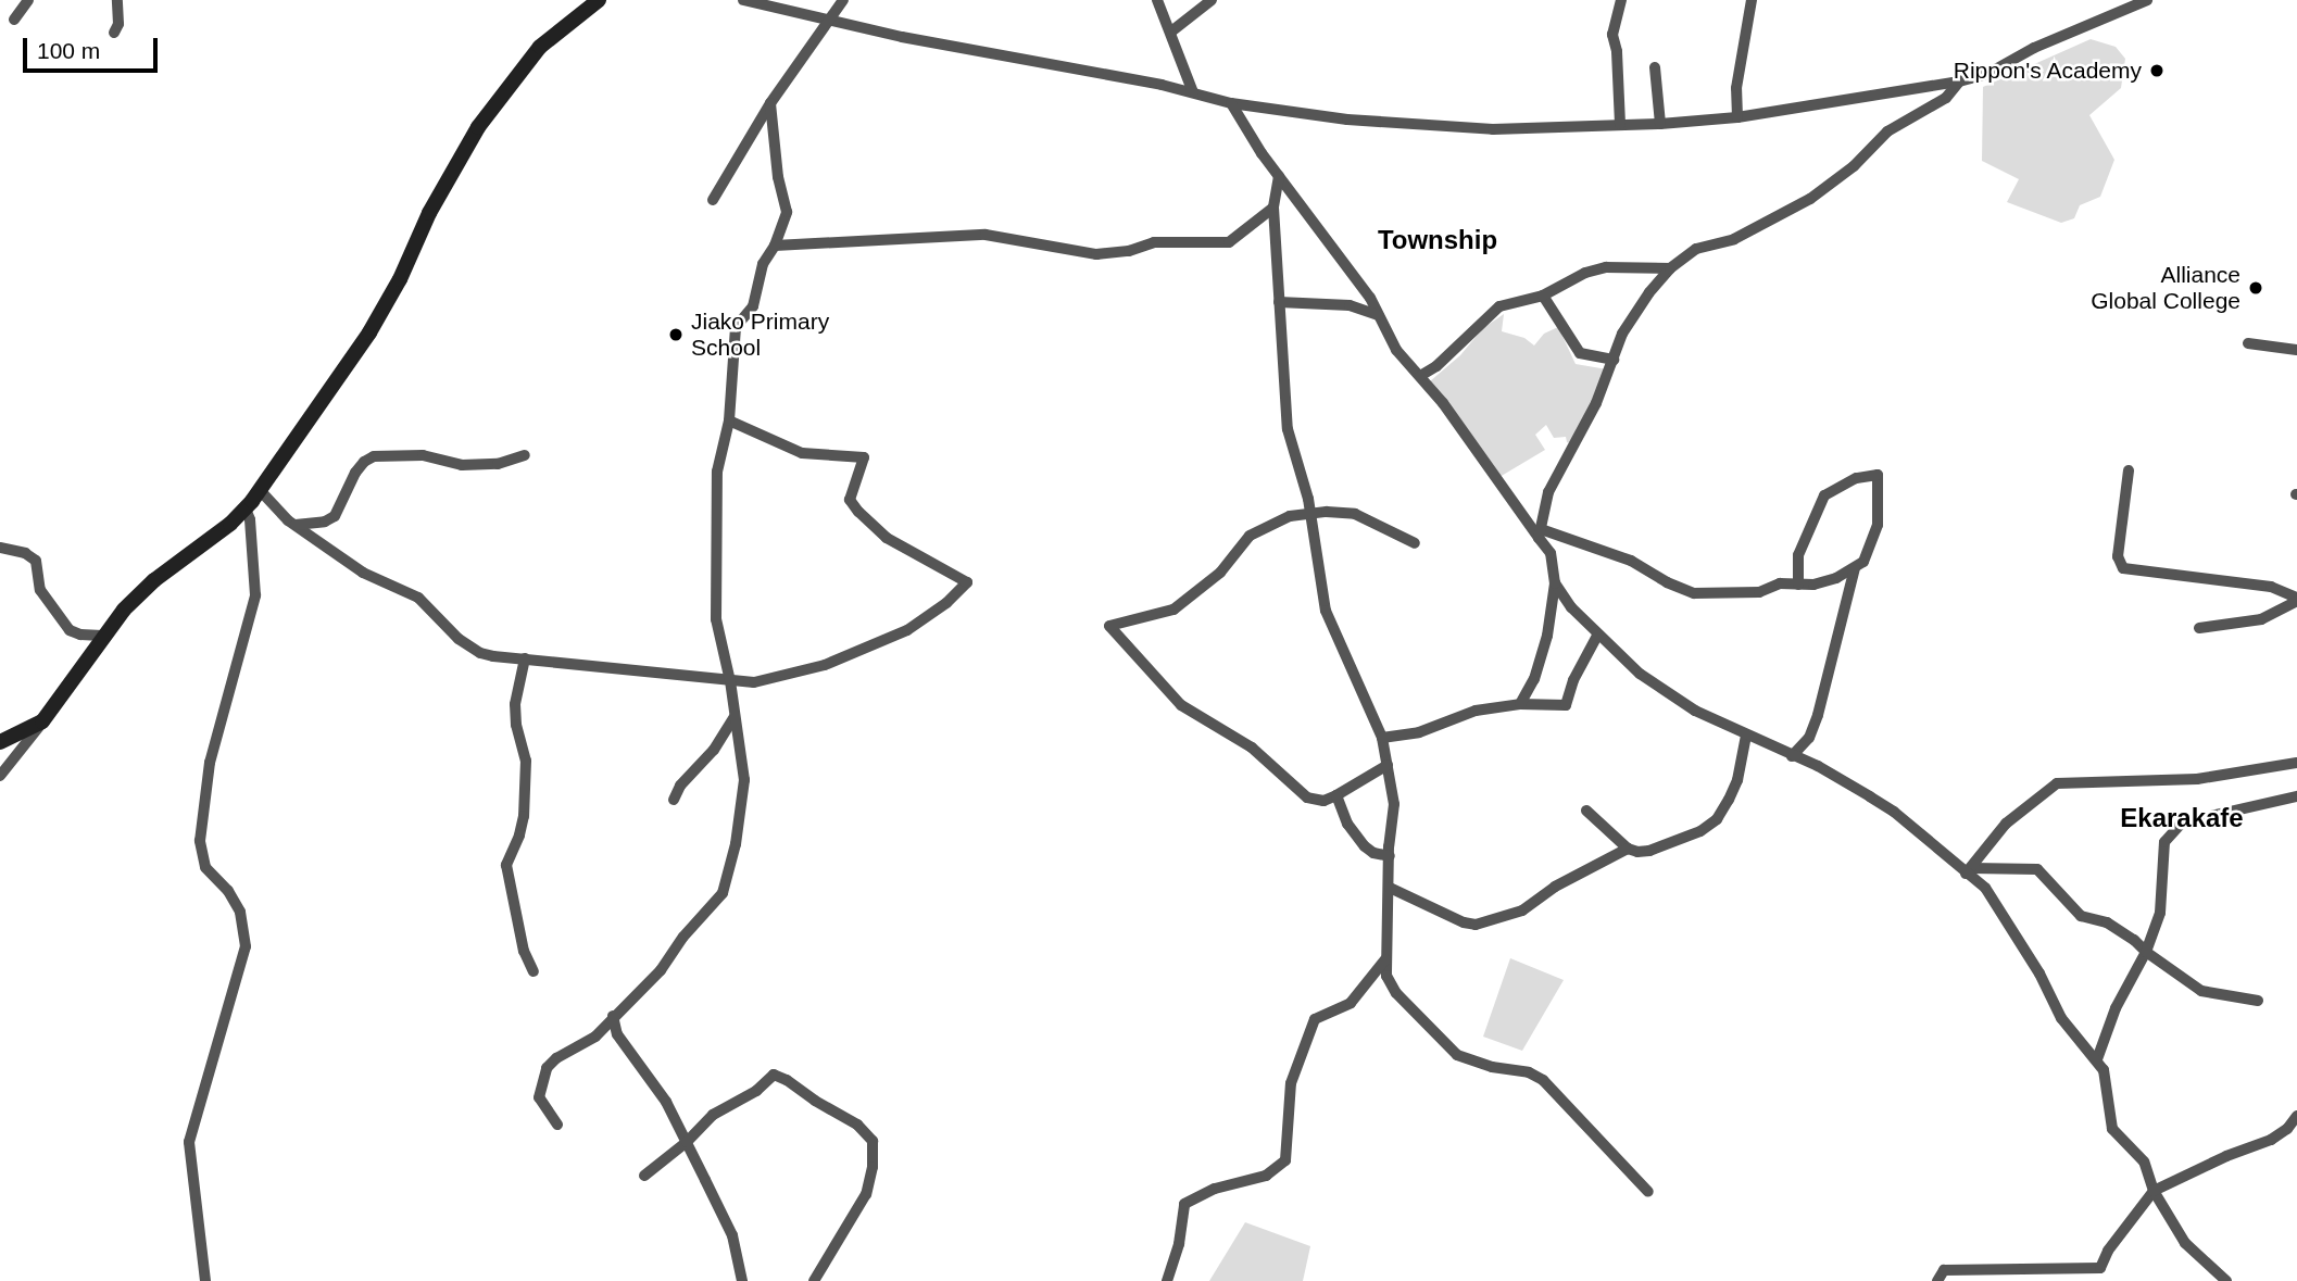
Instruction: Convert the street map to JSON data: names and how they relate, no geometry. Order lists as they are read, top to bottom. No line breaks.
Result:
{"districts":["Township","Ekarakafe"],"places":["Rippon's Academy","Alliance Global College","Jiako Primary School"],"scale_bar":"100 m"}
